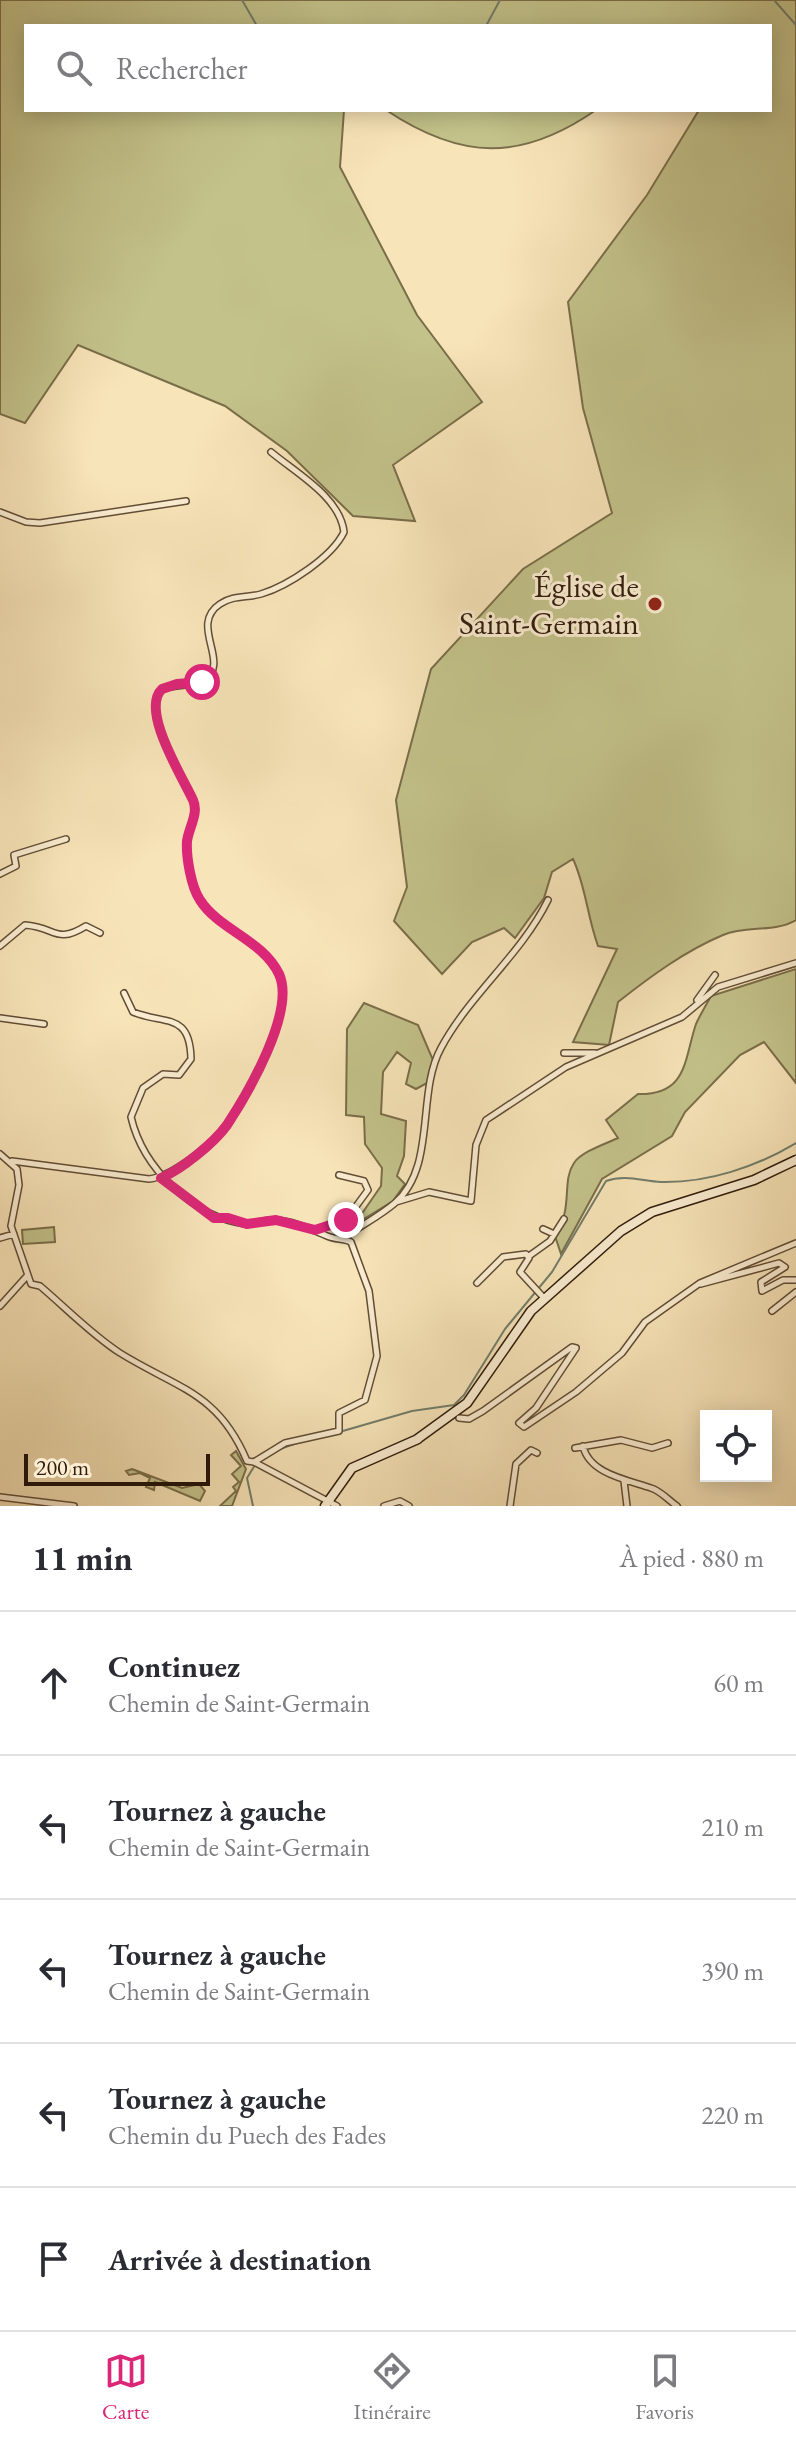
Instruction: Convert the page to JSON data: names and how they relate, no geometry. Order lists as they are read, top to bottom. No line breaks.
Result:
{"places":["Église de Saint-Germain"],"scale_bar":"200 m","page":{"search":"Rechercher","scale":"200 m","heading":["11 min","À pied · 880 m"],"list":[["Continuez","Chemin de Saint-Germain","60 m"],["Tournez à gauche","Chemin de Saint-Germain","210 m"],["Tournez à gauche","Chemin de Saint-Germain","390 m"],["Tournez à gauche","Chemin du Puech des Fades","220 m"],"Arrivée à destination"],"nav":["Carte","Itinéraire","Favoris"]}}
